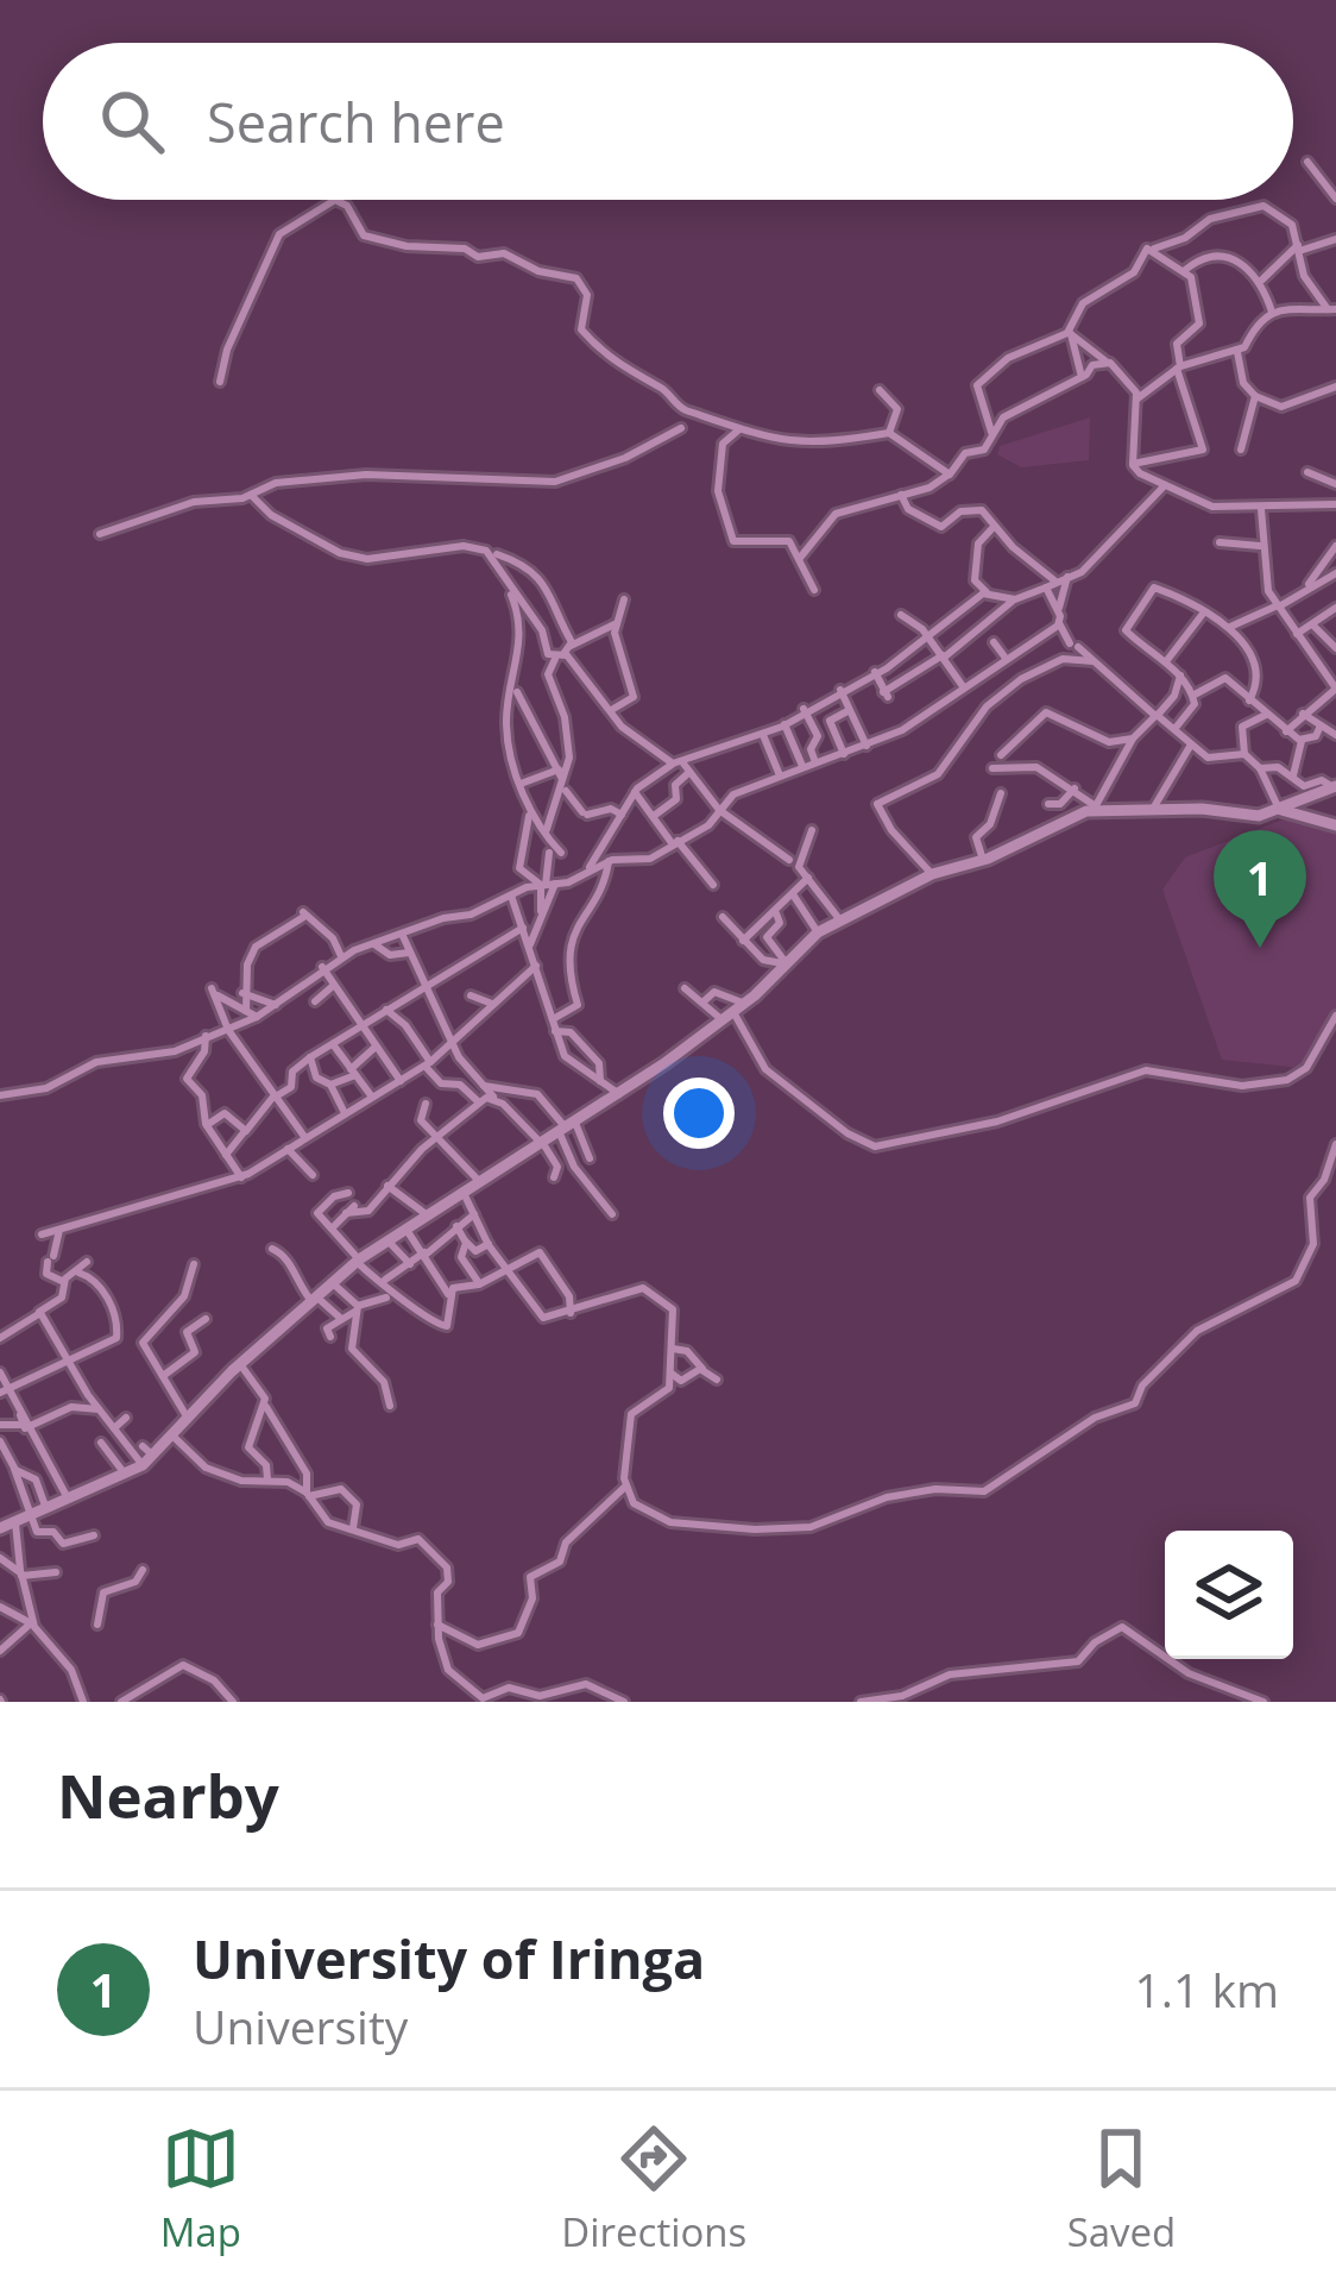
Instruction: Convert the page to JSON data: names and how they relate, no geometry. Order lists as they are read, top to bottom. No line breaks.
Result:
{"page":{"search":"Search here","pins":"1","heading":"Nearby","list":[{"mark":"1","name":"University of Iringa","note":"University","value":"1.1 km"}],"nav":["Map","Directions","Saved"]}}
